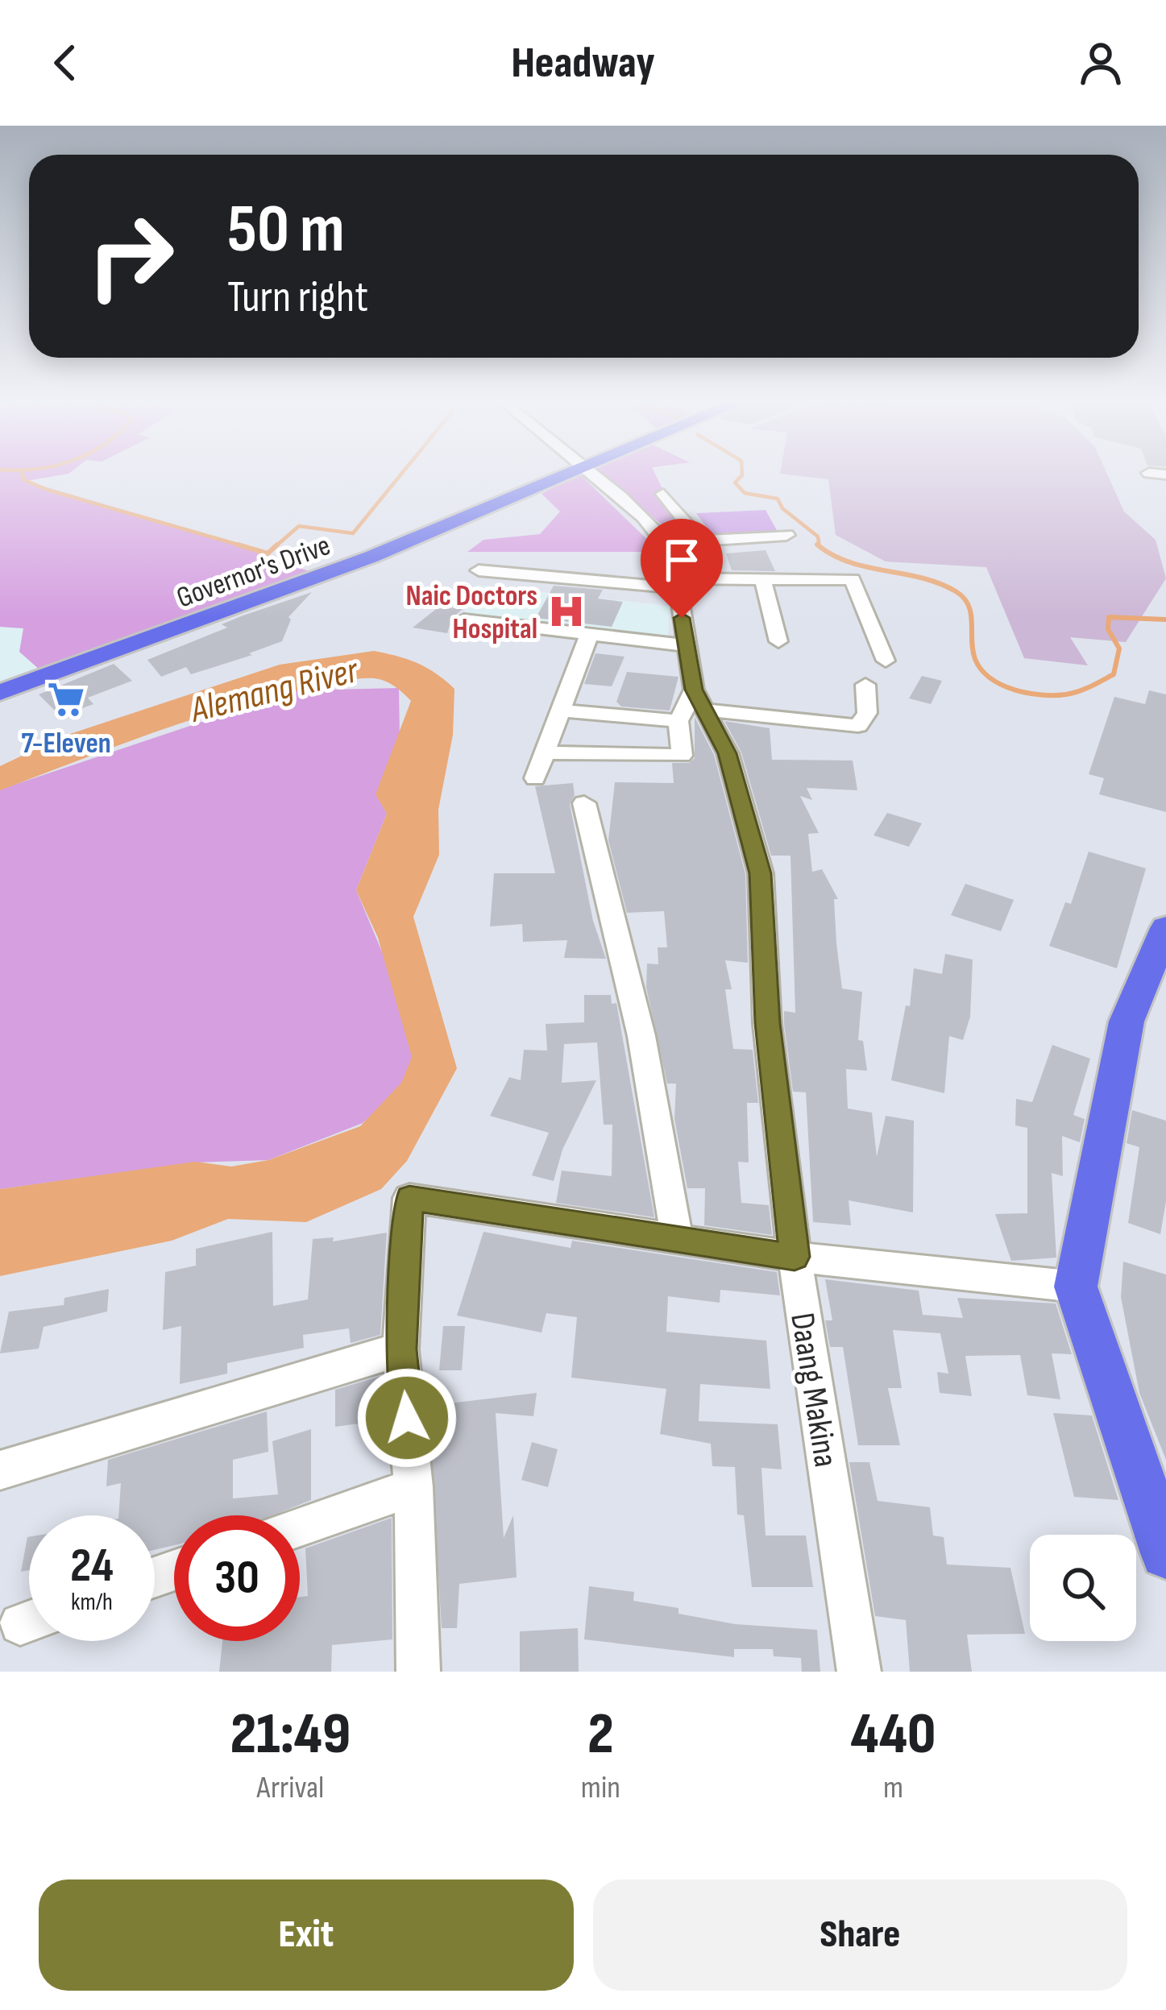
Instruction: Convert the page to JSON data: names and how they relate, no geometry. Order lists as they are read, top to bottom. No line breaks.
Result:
{"streets":{"main road":["Governor's Drive"],"street":["Daang Makina"]},"water":["Alemang River"],"places":{"hospital":["Naic Doctors Hospital"],"supermarket":["7-Eleven"]},"page":{"header":"Headway","turn":["50 m","Turn right"],"speed":"24 km/h","limit":"30","eta":["21:49","Arrival","2","min","440","m"],"buttons":["Exit","Share"]}}
